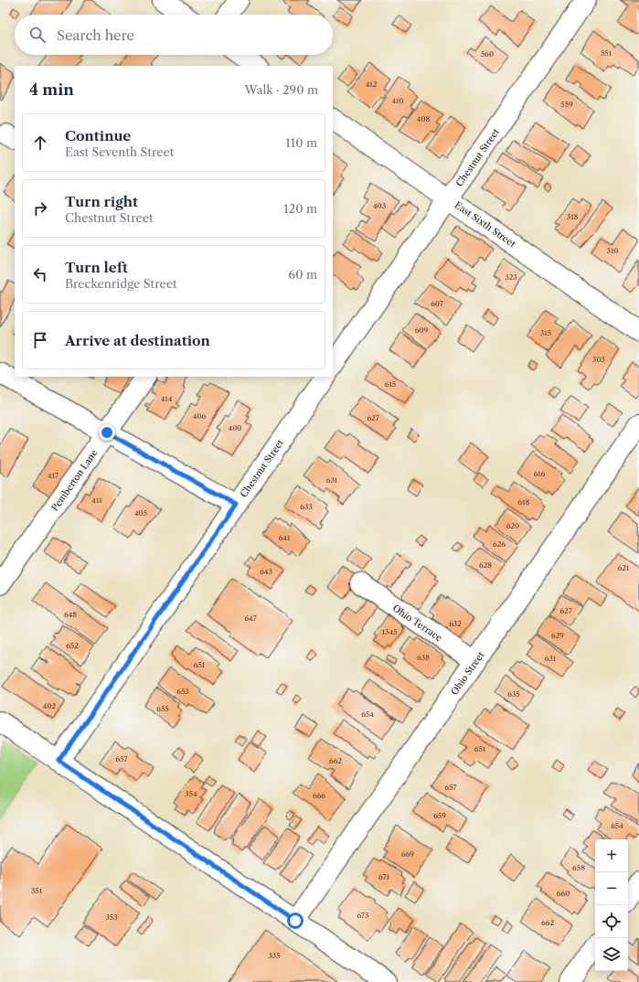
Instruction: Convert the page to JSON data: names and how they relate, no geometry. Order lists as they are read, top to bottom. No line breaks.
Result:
{"streets":{"street":["Chestnut Street","East Sixth Street","Pemberton Lane","Ohio Terrace","Ohio Street"]},"crossings":[["Chestnut Street","East Sixth Street"],["Ohio Terrace","Ohio Street"]],"house_numbers":["551","560","412","410","559","408","403","318","310","323","607","609","315","303","615","414","406","627","400","616","417","631","411","618","633","405","620","641","626","628","621","643","627","648","647","632","1345","629","652","638","631","651","653","635","402","655","654","651","657","662","657","354","666","659","654","669","658","671","351","660","673","353","662","335"],"page":{"search":"Search here","heading":["4 min","Walk · 290 m"],"list":[["Continue","East Seventh Street","110 m"],["Turn right","Chestnut Street","120 m"],["Turn left","Breckenridge Street","60 m"],"Arrive at destination"],"map_buttons":["+","−"]}}
